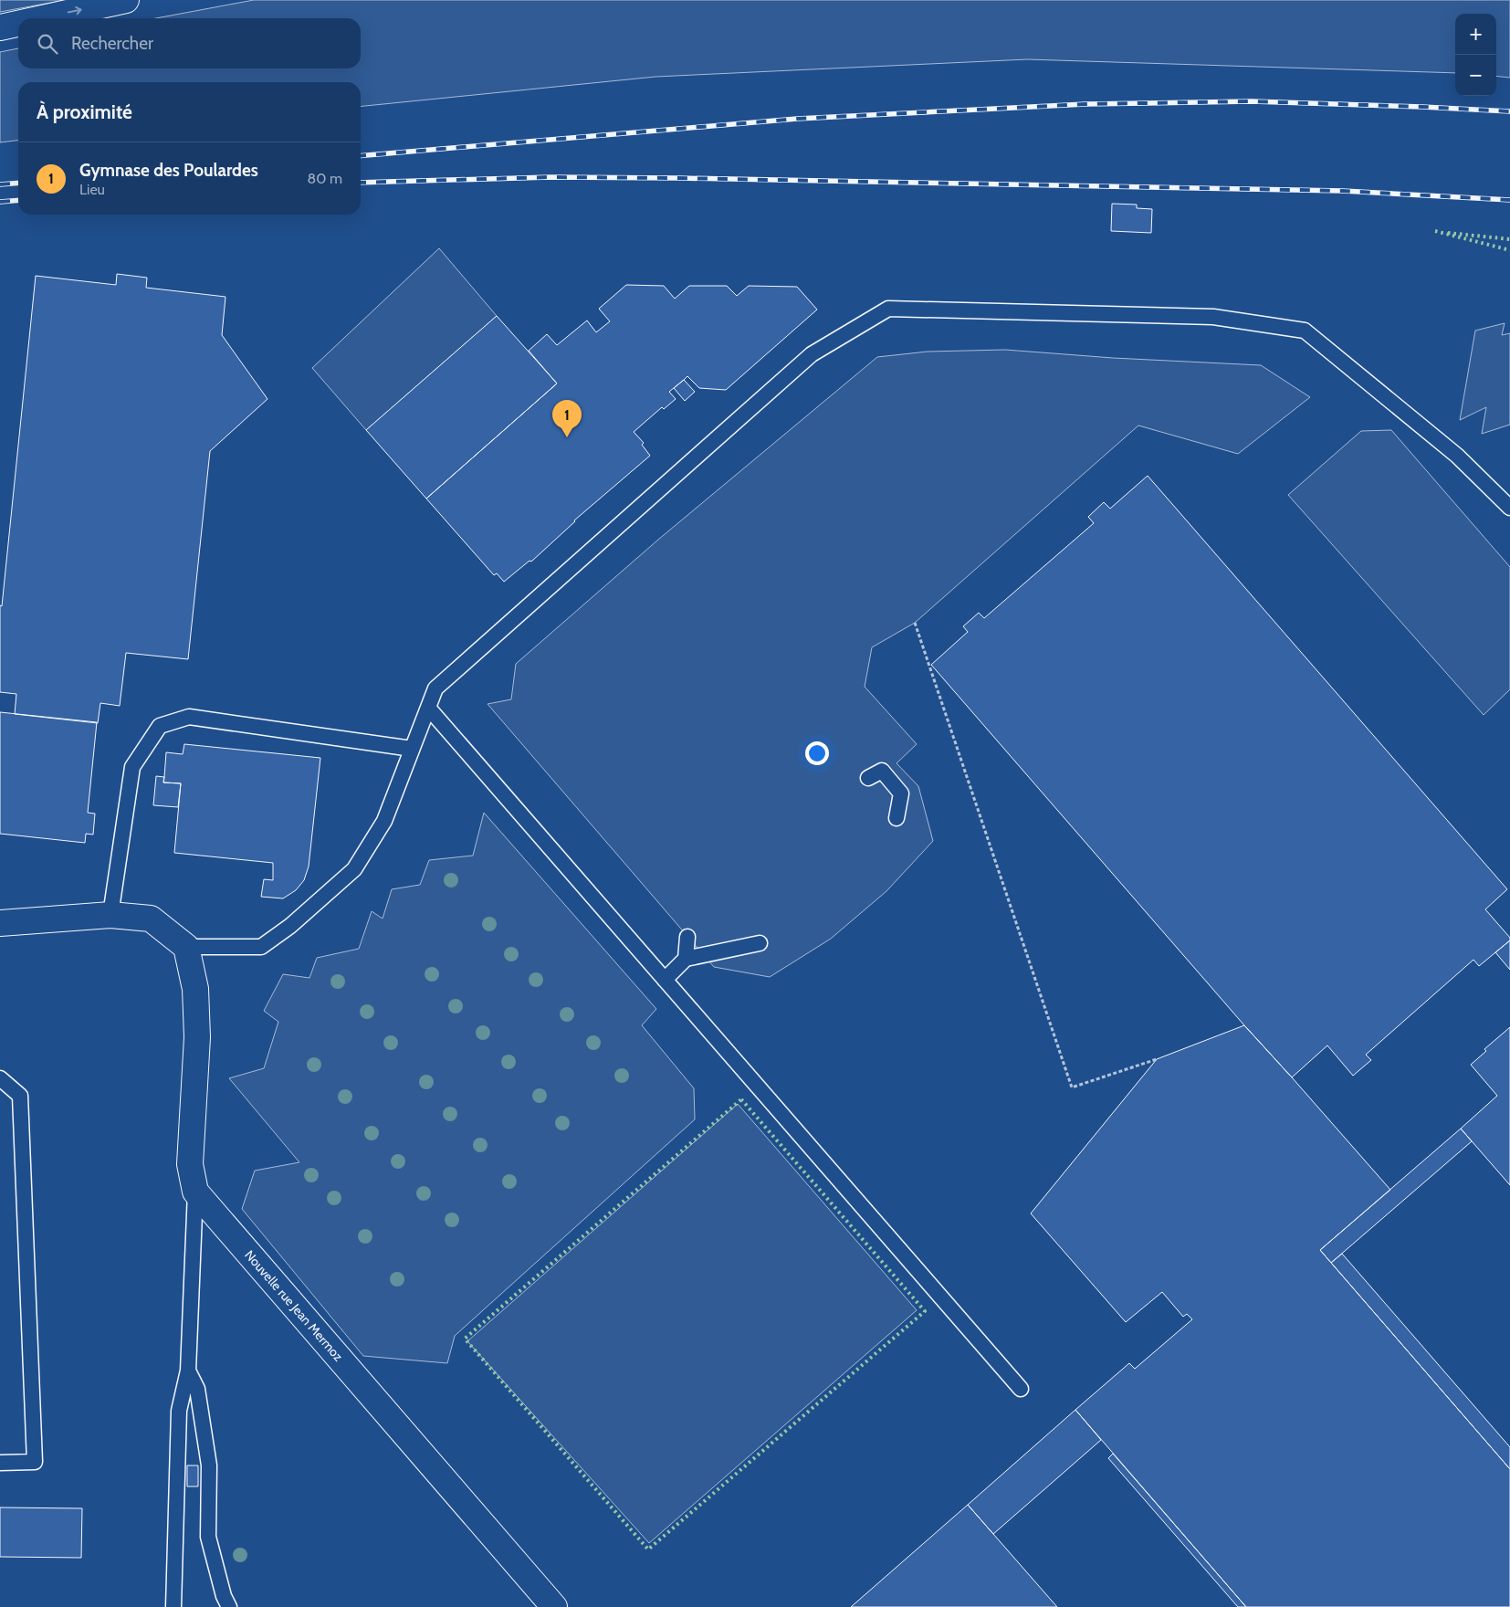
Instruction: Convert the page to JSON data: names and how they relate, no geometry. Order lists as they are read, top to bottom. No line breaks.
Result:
{"streets":{"main road":["Nouvelle rue Jean Mermoz"]},"page":{"map_buttons":["+","−"],"search":"Rechercher","heading":"À proximité","list":[{"mark":"1","name":"Gymnase des Poulardes","note":"Lieu","value":"80 m"}],"pins":"1"}}
